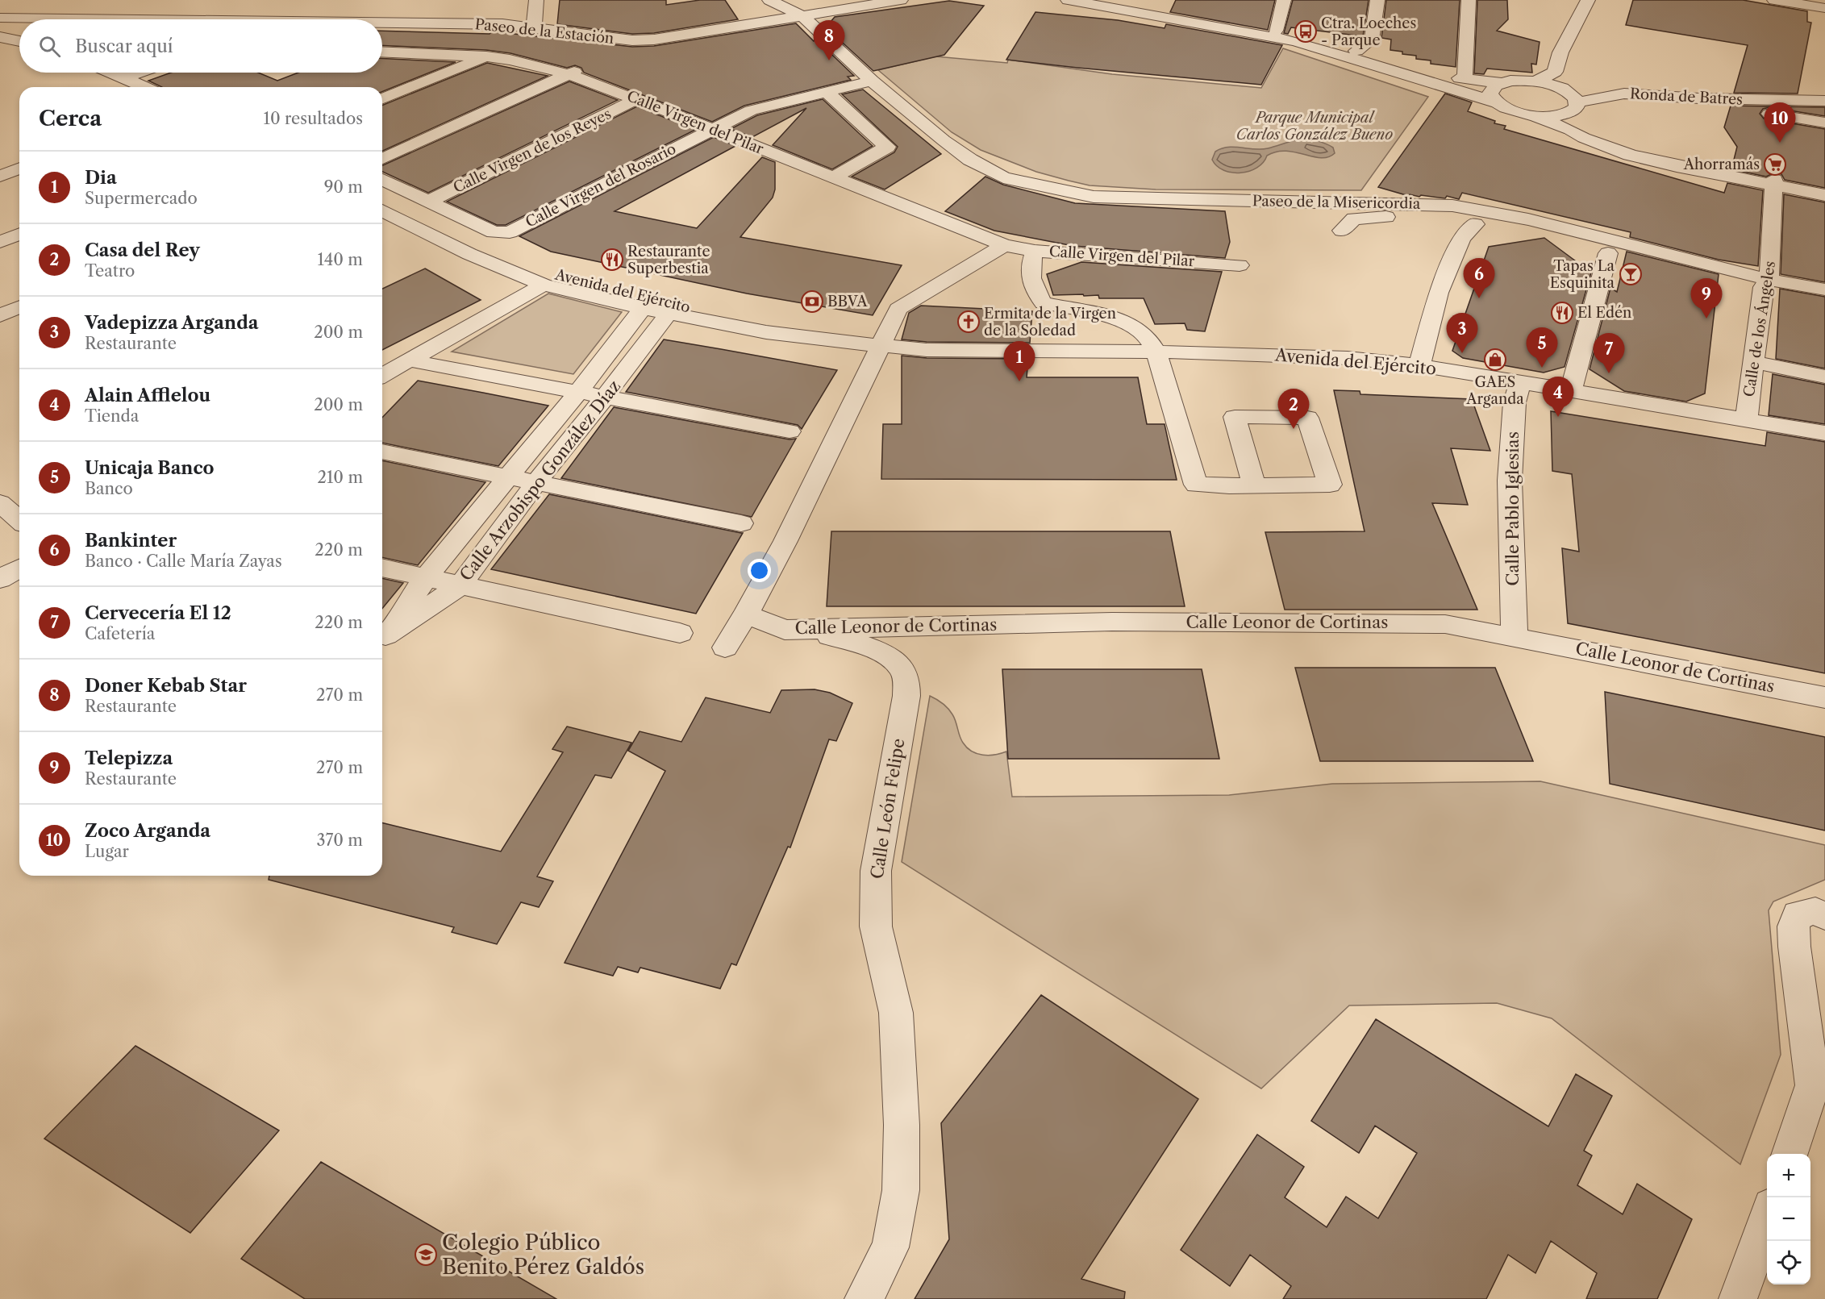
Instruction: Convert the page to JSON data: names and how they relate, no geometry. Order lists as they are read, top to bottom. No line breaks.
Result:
{"streets":{"street":["Paseo de la Estación","Ronda de Batres","Calle Virgen del Pilar","Calle Virgen de los Reyes","Calle Virgen del Rosario","Paseo de la Misericordia","Avenida del Ejército","Calle de los Ángeles","Calle Arzobispo González Díaz","Calle Pablo Iglesias","Calle Leonor de Cortinas","Calle León Felipe"]},"crossings":[["Paseo de la Estación","Paseo de la Misericordia"],["Calle Virgen del Pilar","Calle Virgen de los Reyes"],["Calle Virgen del Pilar","Calle Virgen del Rosario"],["Calle Virgen de los Reyes","Calle Virgen del Rosario"],["Calle Virgen del Rosario","Paseo de la Misericordia"],["Paseo de la Misericordia","Calle de los Ángeles"],["Avenida del Ejército","Calle de los Ángeles"],["Avenida del Ejército","Calle Arzobispo González Díaz"],["Avenida del Ejército","Calle Pablo Iglesias"],["Calle Pablo Iglesias","Calle Leonor de Cortinas"],["Calle Leonor de Cortinas","Calle León Felipe"]],"parks":["Parque Municipal Carlos González Bueno"],"places":{"bus stop":["Ctra. Loeches - Parque"],"supermarket":["Ahorramás"],"restaurant":["Restaurante Superbestia","El Edén"],"bar":["Tapas La Esquinita"],"bank":["BBVA"],"church":["Ermita de la Virgen de la Soledad"],"shop":["GAES Arganda"],"school or university":["Colegio Público Benito Pérez Galdós"]},"page":{"search":"Buscar aquí","pins":["8","10","6","9","3","5","7","1","4","2"],"heading":["Cerca","10 resultados"],"list":[{"mark":"1","name":"Dia","note":"Supermercado","value":"90 m"},{"mark":"2","name":"Casa del Rey","note":"Teatro","value":"140 m"},{"mark":"3","name":"Vadepizza Arganda","note":"Restaurante","value":"200 m"},{"mark":"4","name":"Alain Afflelou","note":"Tienda","value":"200 m"},{"mark":"5","name":"Unicaja Banco","note":"Banco","value":"210 m"},{"mark":"6","name":"Bankinter","note":"Banco · Calle María Zayas","value":"220 m"},{"mark":"7","name":"Cervecería El 12","note":"Cafetería","value":"220 m"},{"mark":"8","name":"Doner Kebab Star","note":"Restaurante","value":"270 m"},{"mark":"9","name":"Telepizza","note":"Restaurante","value":"270 m"},{"mark":"10","name":"Zoco Arganda","note":"Lugar","value":"370 m"}],"map_buttons":["+","−"]}}
